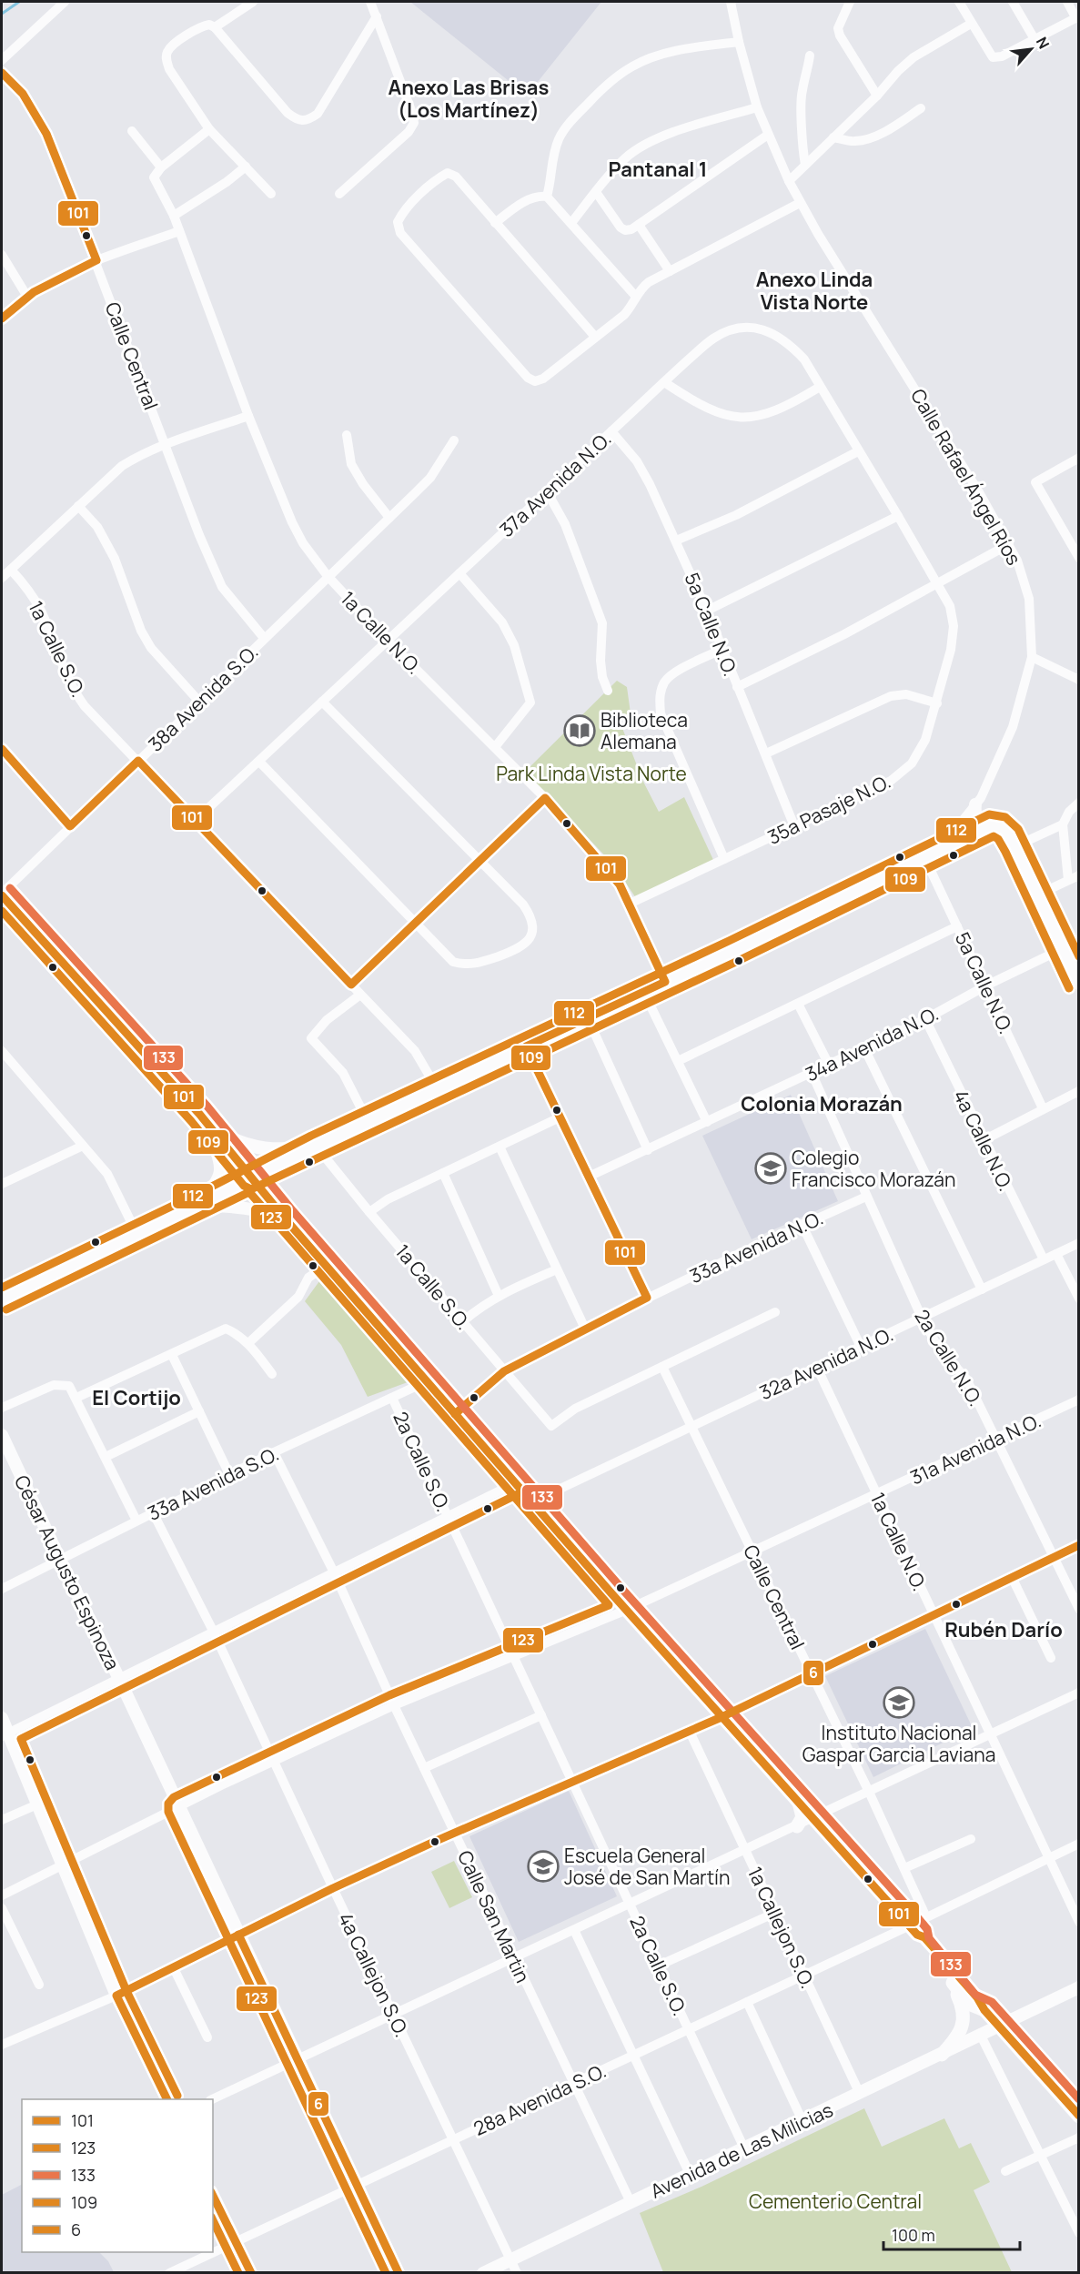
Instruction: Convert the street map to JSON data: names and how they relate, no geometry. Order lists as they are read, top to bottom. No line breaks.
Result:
{"streets":{"main road":["César Augusto Espinoza","Avenida de Las Milicias"],"street":["Calle Central","Calle Rafael Ángel Ríos","37a Avenida N.O.","5a Calle N.O.","1a Calle N.O.","1a Calle S.O.","38a Avenida S.O.","35a Pasaje N.O.","34a Avenida N.O.","4a Calle N.O.","33a Avenida N.O.","2a Calle N.O.","32a Avenida N.O.","31a Avenida N.O.","2a Calle S.O.","33a Avenida S.O.","Calle San Martin","1a Callejon S.O.","4a Callejon S.O.","28a Avenida S.O."]},"crossings":[["Calle Central","1a Calle S.O."],["Calle Central","38a Avenida S.O."],["Calle Central","32a Avenida N.O."],["Calle Central","31a Avenida N.O."],["Calle Central","28a Avenida S.O."],["37a Avenida N.O.","5a Calle N.O."],["37a Avenida N.O.","1a Calle N.O."],["37a Avenida N.O.","1a Calle S.O."],["37a Avenida N.O.","35a Pasaje N.O."],["5a Calle N.O.","35a Pasaje N.O."],["5a Calle N.O.","34a Avenida N.O."],["1a Calle N.O.","38a Avenida S.O."],["1a Calle N.O.","35a Pasaje N.O."],["1a Calle N.O.","32a Avenida N.O."],["1a Calle N.O.","31a Avenida N.O."],["1a Calle N.O.","28a Avenida S.O."],["1a Calle S.O.","38a Avenida S.O."],["34a Avenida N.O.","4a Calle N.O."],["34a Avenida N.O.","2a Calle N.O."],["4a Calle N.O.","32a Avenida N.O."],["33a Avenida N.O.","2a Calle N.O."],["2a Calle N.O.","32a Avenida N.O."],["2a Calle N.O.","31a Avenida N.O."],["31a Avenida N.O.","2a Calle S.O."],["31a Avenida N.O.","César Augusto Espinoza"],["31a Avenida N.O.","Calle San Martin"],["31a Avenida N.O.","4a Callejon S.O."],["2a Calle S.O.","33a Avenida S.O."],["2a Calle S.O.","28a Avenida S.O."],["2a Calle S.O.","Avenida de Las Milicias"],["33a Avenida S.O.","César Augusto Espinoza"],["33a Avenida S.O.","Calle San Martin"],["33a Avenida S.O.","4a Callejon S.O."],["César Augusto Espinoza","28a Avenida S.O."],["Calle San Martin","28a Avenida S.O."],["Calle San Martin","Avenida de Las Milicias"],["1a Callejon S.O.","28a Avenida S.O."],["1a Callejon S.O.","Avenida de Las Milicias"],["4a Callejon S.O.","28a Avenida S.O."],["4a Callejon S.O.","Avenida de Las Milicias"]],"districts":["Anexo Las Brisas (Los Martínez)","Pantanal 1","Anexo Linda Vista Norte","Colonia Morazán","El Cortijo","Rubén Darío"],"parks":["Park Linda Vista Norte","Cementerio Central"],"places":{"library":["Biblioteca Alemana"],"school or university":["Colegio Francisco Morazán","Instituto Nacional Gaspar Garcia Laviana","Escuela General José de San Martín"]},"lines":["transit line 101","transit line 112","transit line 109","transit line 133","transit line 123","transit line 6"],"legend":["101","123","133","109","6"],"scale_bar":"100 m","north":"top right"}
